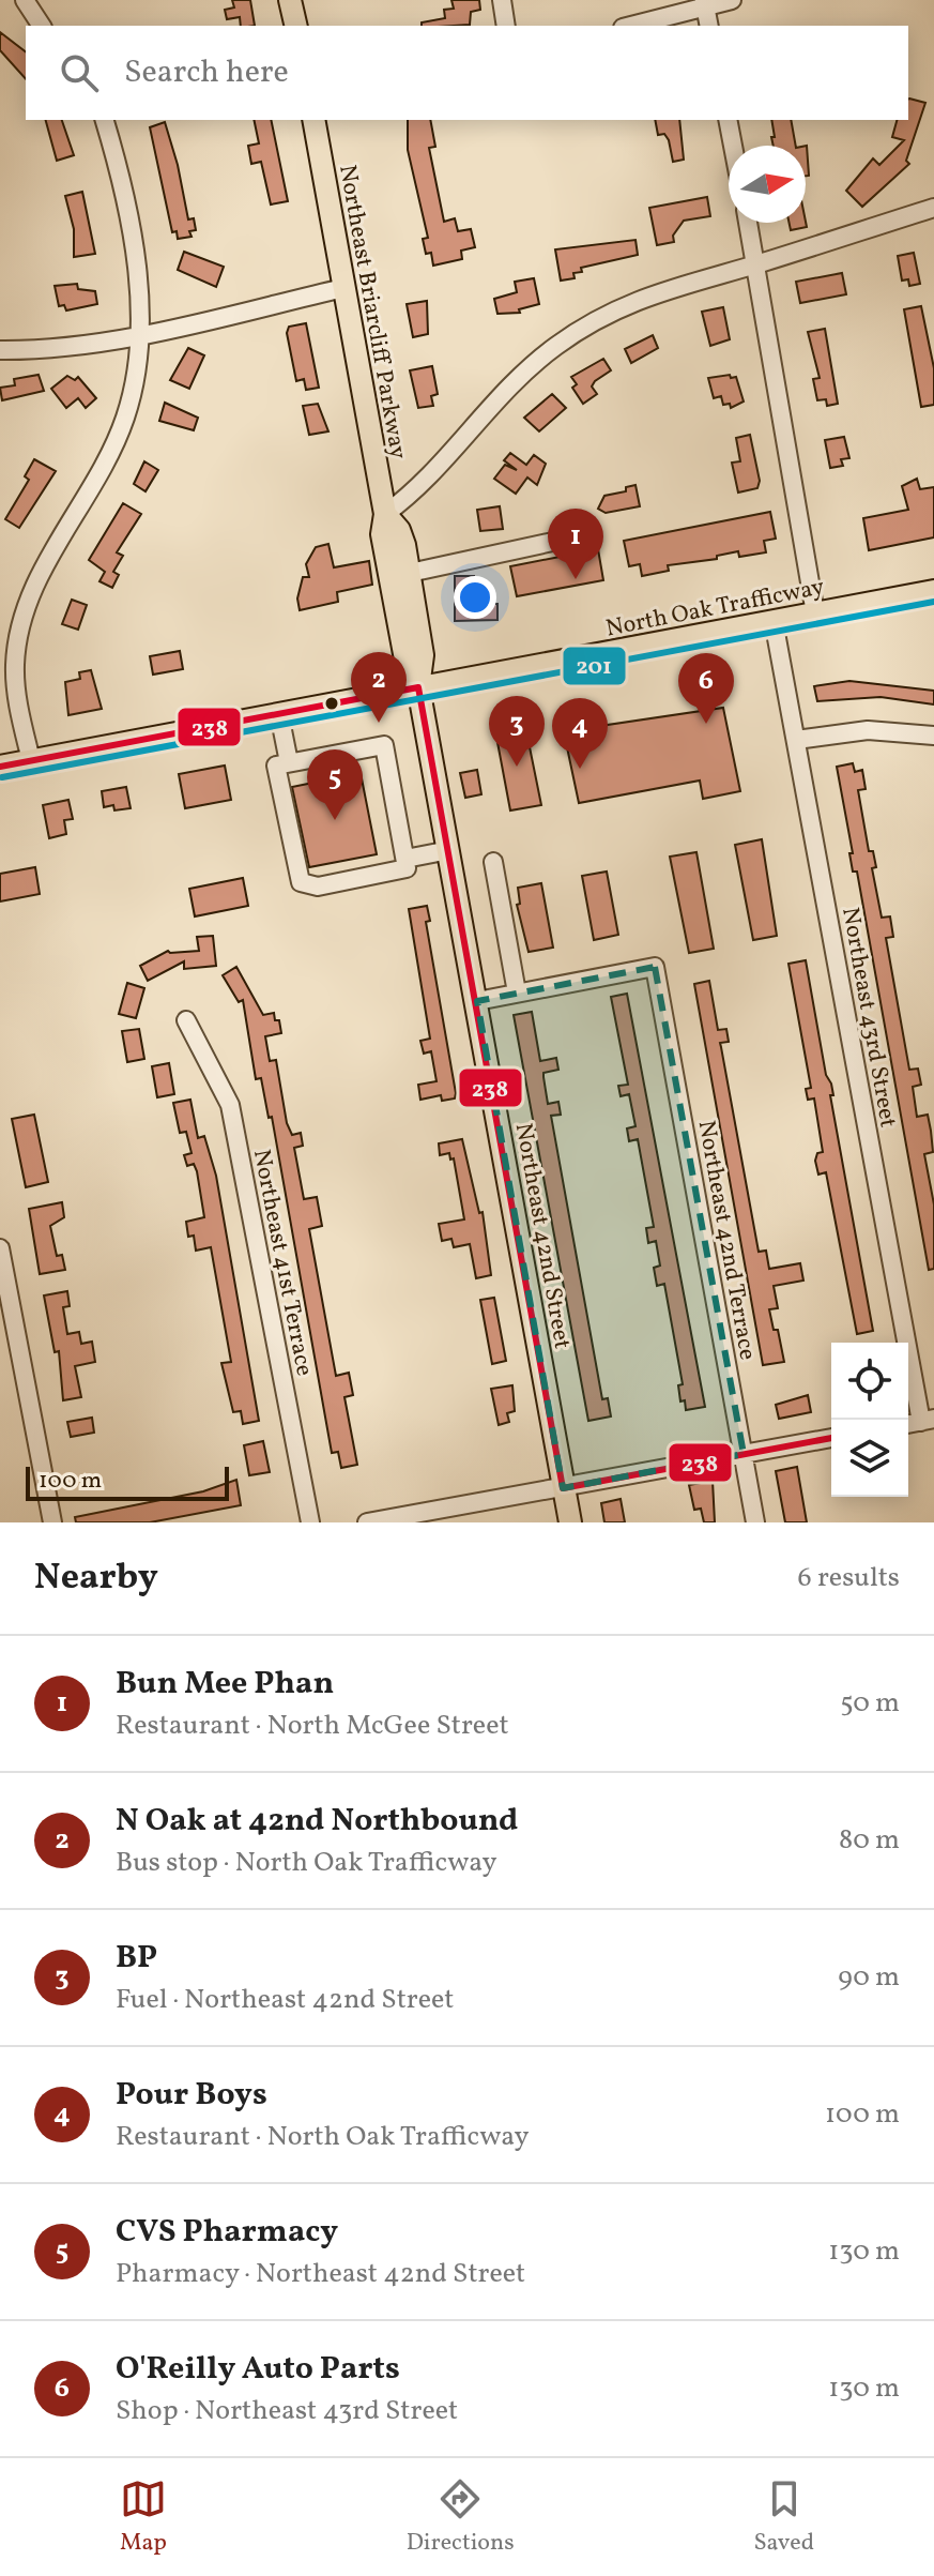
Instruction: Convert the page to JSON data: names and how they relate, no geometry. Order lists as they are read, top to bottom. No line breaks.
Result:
{"streets":{"main road":["Northeast Briarcliff Parkway","North Oak Trafficway","Northeast 42nd Street"],"street":["Northeast 43rd Street","Northeast 42nd Terrace","Northeast 41st Terrace"]},"crossings":[["Northeast Briarcliff Parkway","North Oak Trafficway"],["Northeast Briarcliff Parkway","Northeast 42nd Street"],["North Oak Trafficway","Northeast 43rd Street"],["North Oak Trafficway","Northeast 42nd Street"]],"lines":["transit line 201","transit line 238"],"scale_bar":"100 m","north":"right","page":{"search":"Search here","pins":["1","2","6","3","4","5"],"scale":"100 m","heading":["Nearby","6 results"],"list":[{"mark":"1","name":"Bun Mee Phan","note":"Restaurant · North McGee Street","value":"50 m"},{"mark":"2","name":"N Oak at 42nd Northbound","note":"Bus stop · North Oak Trafficway","value":"80 m"},{"mark":"3","name":"BP","note":"Fuel · Northeast 42nd Street","value":"90 m"},{"mark":"4","name":"Pour Boys","note":"Restaurant · North Oak Trafficway","value":"100 m"},{"mark":"5","name":"CVS Pharmacy","note":"Pharmacy · Northeast 42nd Street","value":"130 m"},{"mark":"6","name":"O'Reilly Auto Parts","note":"Shop · Northeast 43rd Street","value":"130 m"}],"nav":["Map","Directions","Saved"]}}
